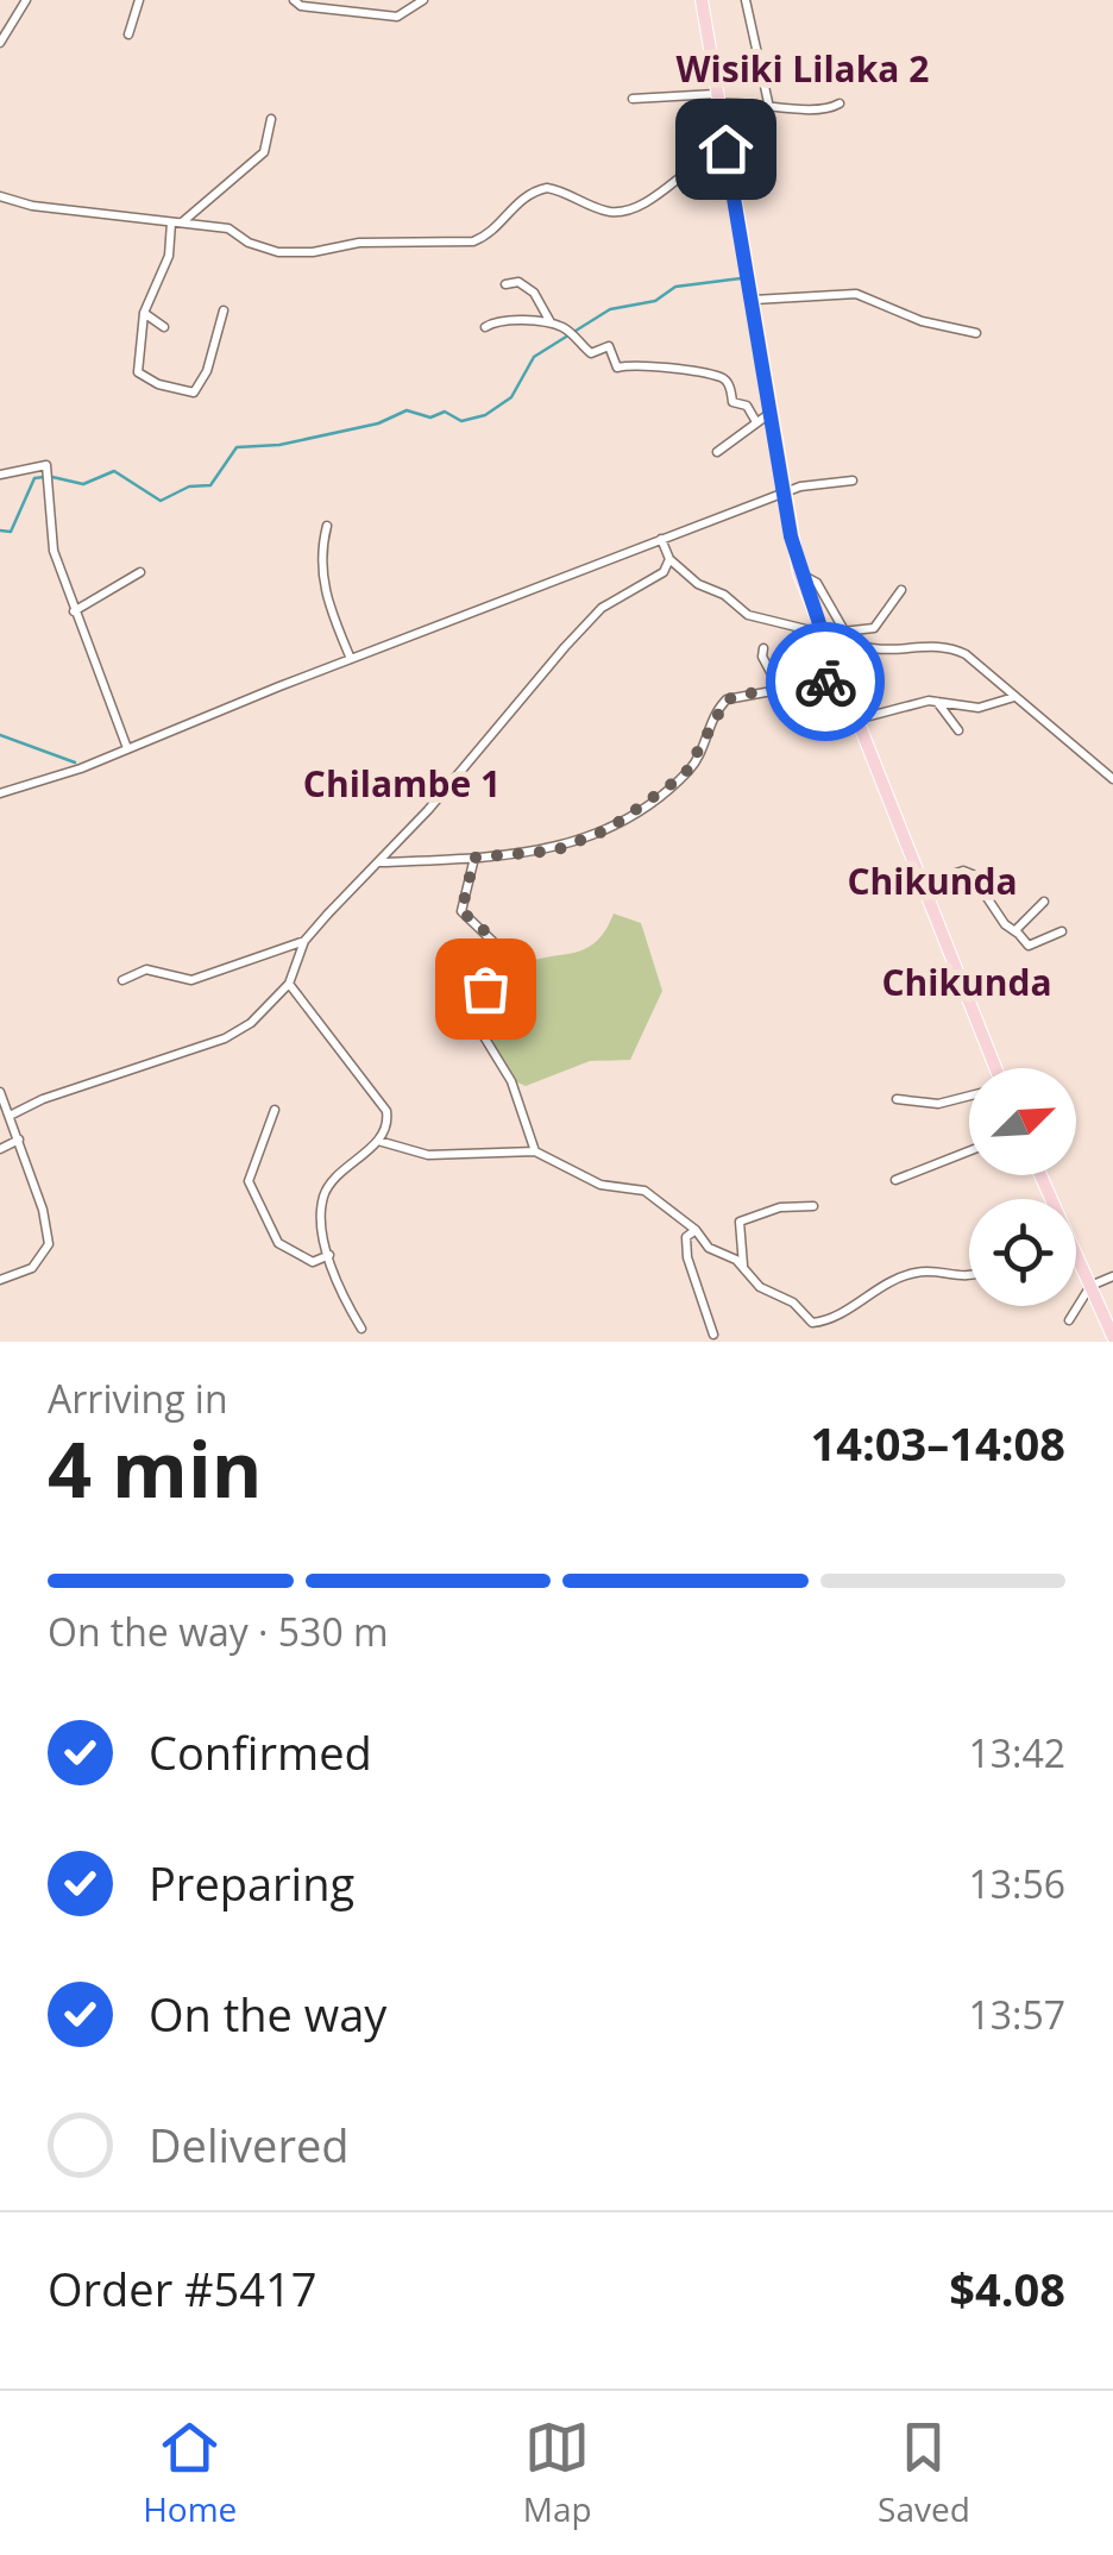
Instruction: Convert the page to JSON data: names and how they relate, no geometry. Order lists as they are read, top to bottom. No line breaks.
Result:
{"districts":["Wisiki Lilaka 2","Chilambe 1","Chikunda","Chikunda"],"north":"top right","page":{"heading":["4 min","Arriving in","14:03–14:08"],"panel":["Order #5417","$4.08"],"bar":"On the way · 530 m","list":[["Confirmed","13:42"],["Preparing","13:56"],["On the way","13:57"],"Delivered"],"tabs":["Home","Map","Saved"]}}
